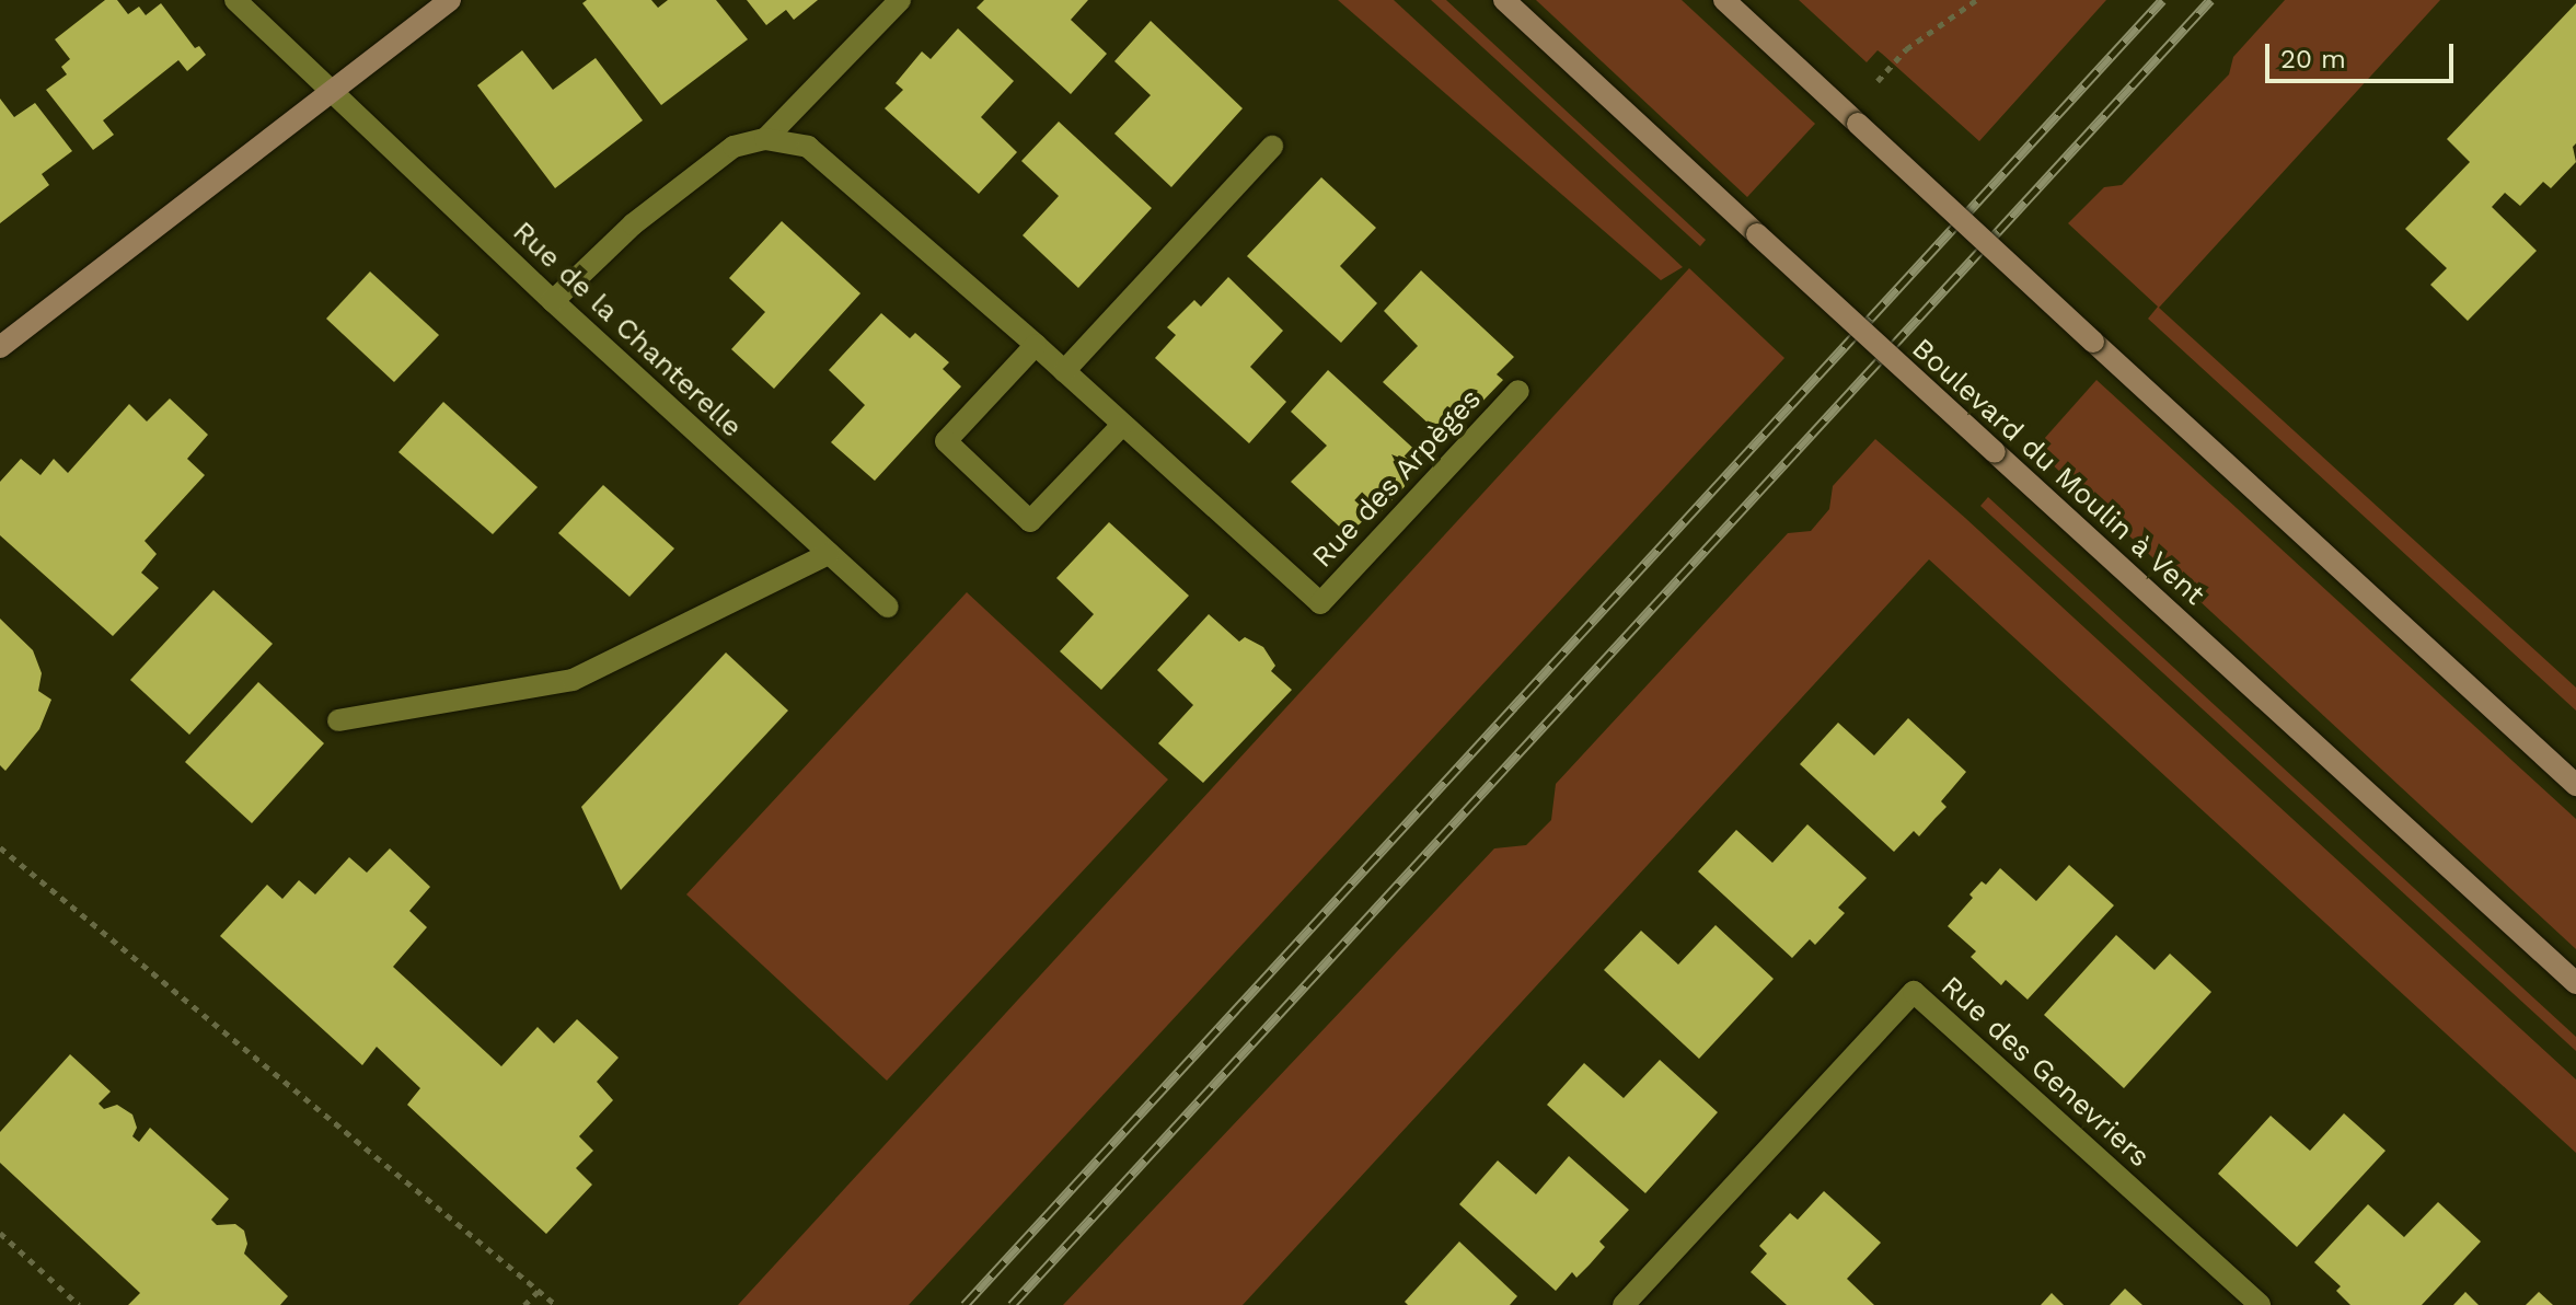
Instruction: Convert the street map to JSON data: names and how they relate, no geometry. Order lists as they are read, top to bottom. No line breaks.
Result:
{"streets":{"main road":["Boulevard du Moulin à Vent"],"street":["Rue de la Chanterelle","Rue des Arpèges","Rue des Genevriers"]},"scale_bar":"20 m"}
